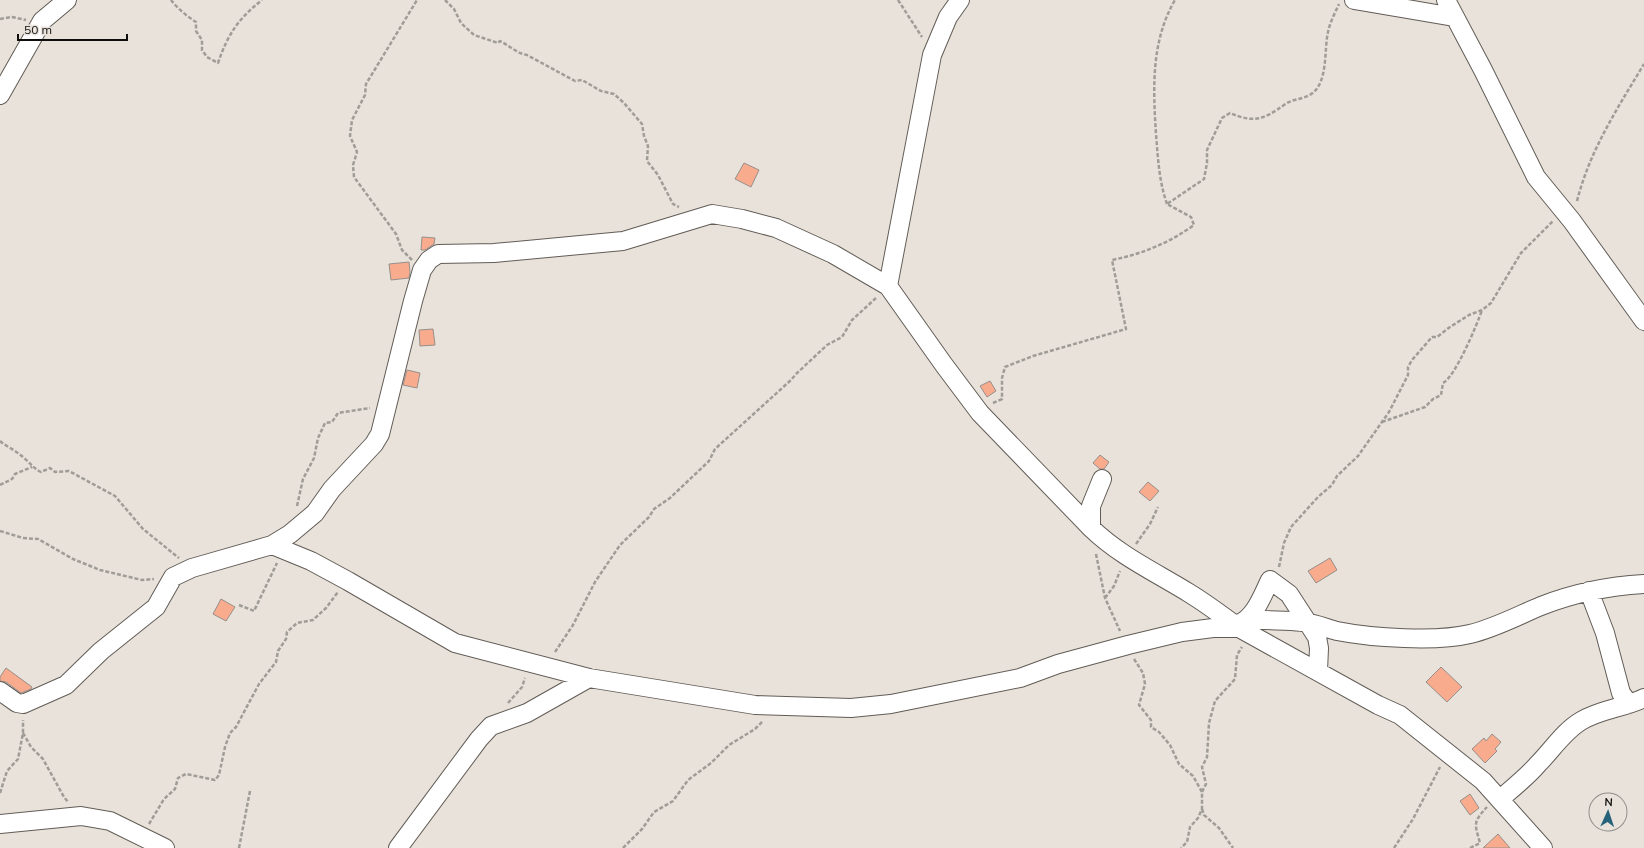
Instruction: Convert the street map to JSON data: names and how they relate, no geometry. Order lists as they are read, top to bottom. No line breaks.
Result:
{"scale_bar":"50 m","north":"top"}
